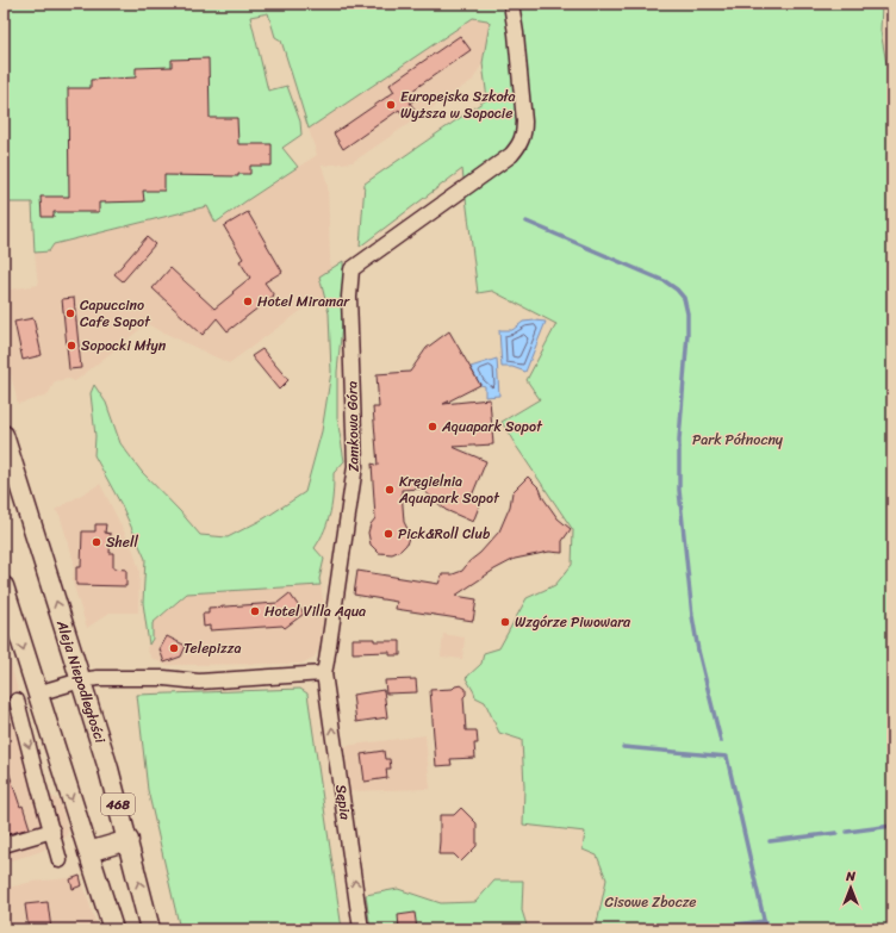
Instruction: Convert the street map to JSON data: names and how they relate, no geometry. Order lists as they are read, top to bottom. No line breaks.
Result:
{"streets":{"main road":["Aleja Niepodległości","468"],"street":["Zamkowa Góra","Sępia"]},"crossings":[["Zamkowa Góra","Sępia"]],"one_way":["Sępia"],"parks":["Park Północny","Cisowe Zbocze"],"places":["Europejska Szkoła Wyższa w Sopocie","Hotel Miramar","Capuccino Cafe Sopot","Sopocki Młyn","Aquapark Sopot","Kręgielnia Aquapark Sopot","Pick&Roll Club","Shell","Hotel Villa Aqua","Wzgórze Piwowara","Telepizza"],"north":"top"}
